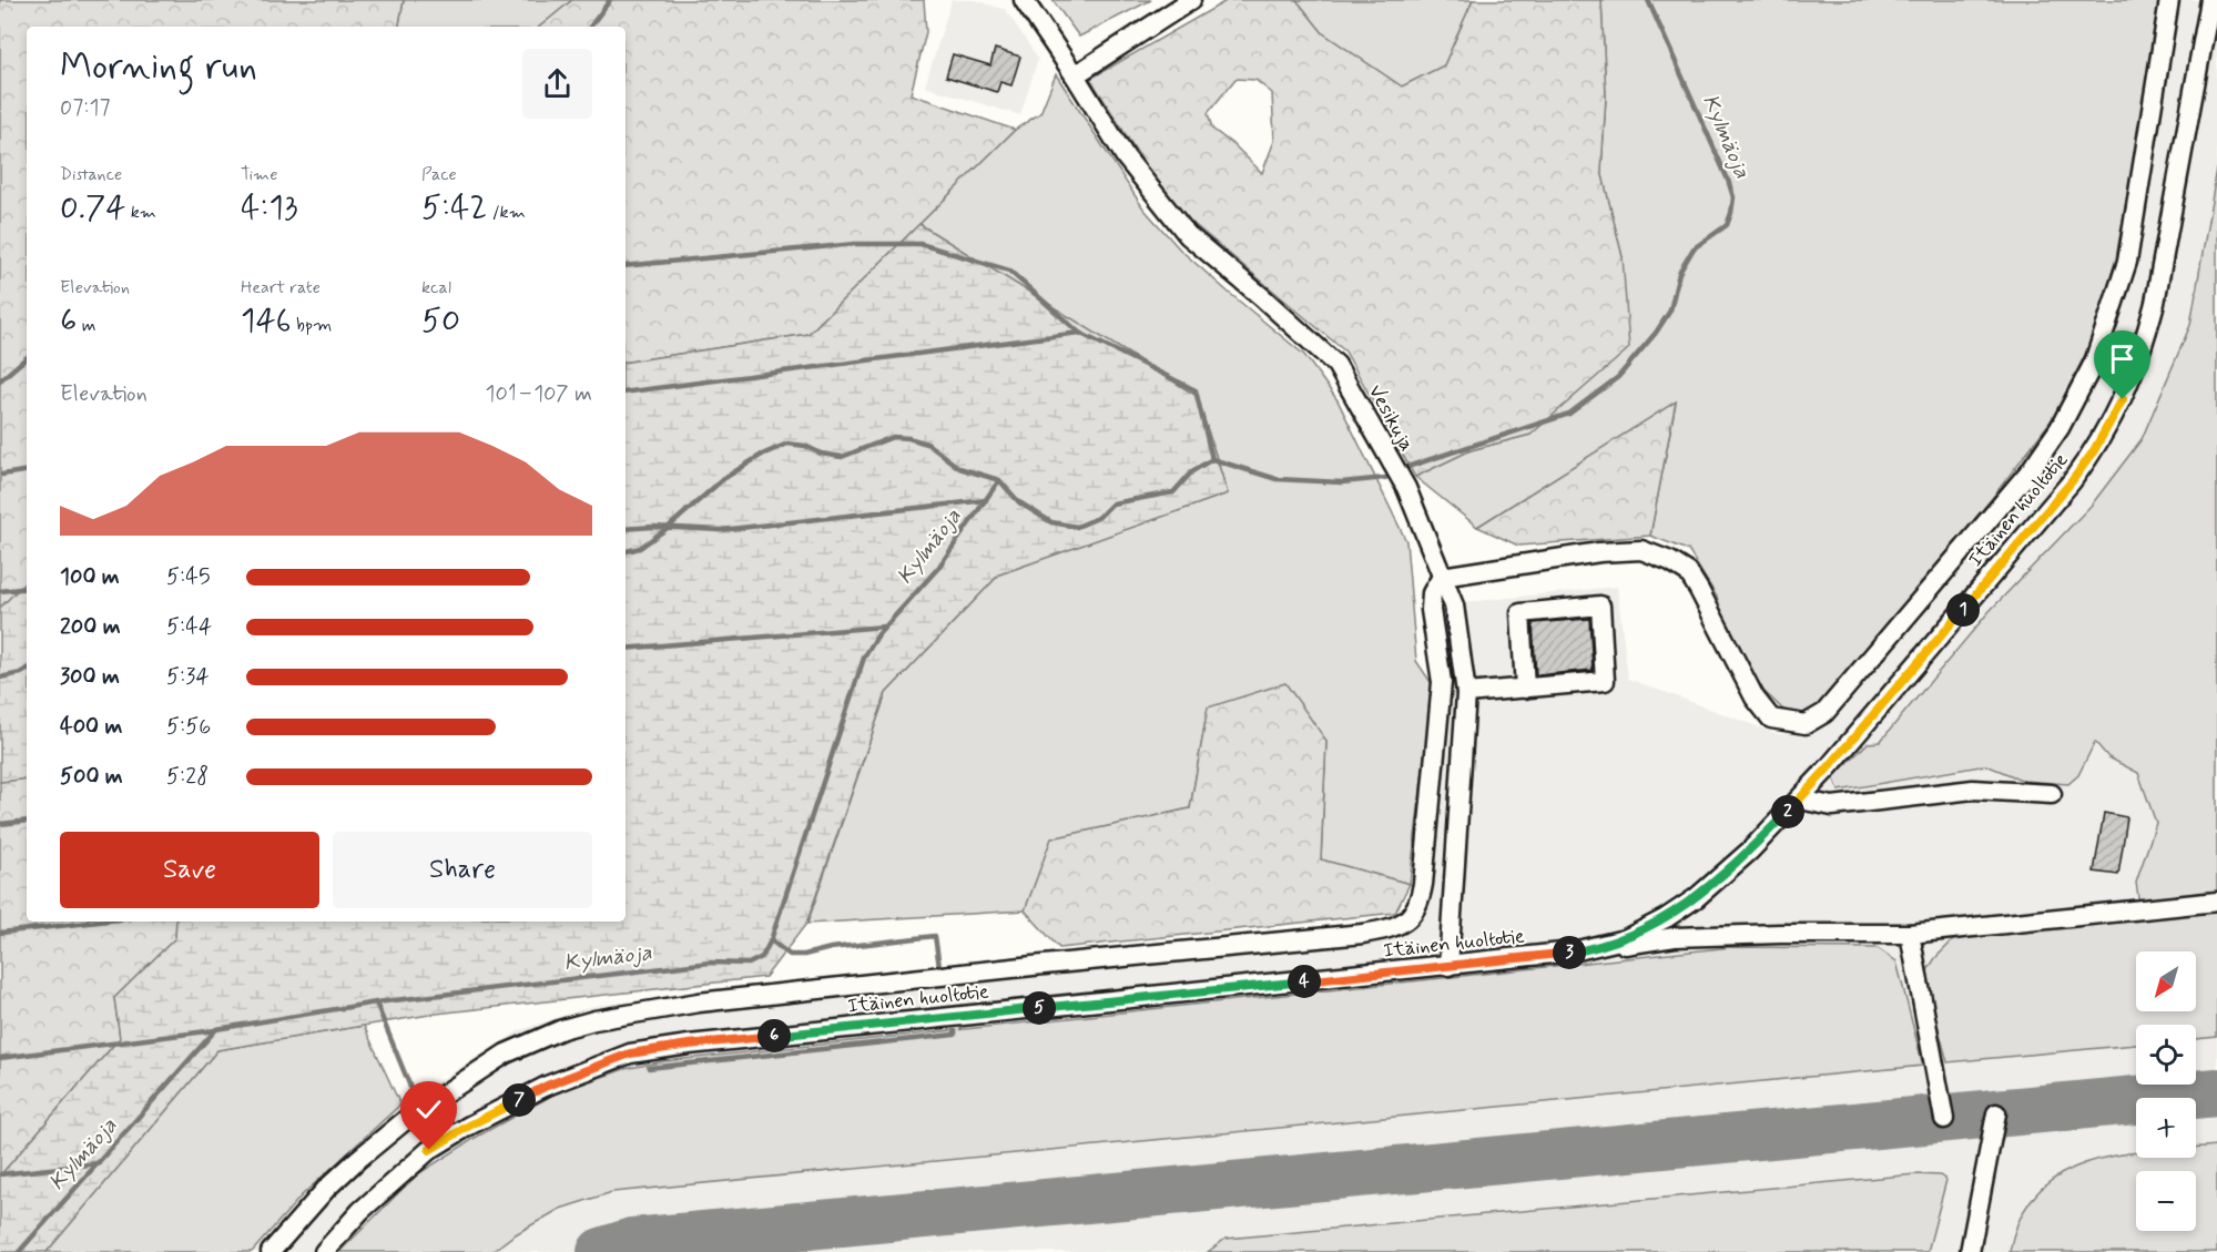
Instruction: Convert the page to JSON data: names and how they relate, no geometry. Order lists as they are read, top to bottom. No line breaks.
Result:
{"streets":{"lane":["Vesikuja","Itäinen huoltotie"]},"crossings":[["Vesikuja","Itäinen huoltotie"]],"water":["Kylmäoja"],"north":"bottom left","page":{"heading":["Morning run","07:17"],"stats":[["Distance","0.74 km"],["Time","4:13"],["Pace","5:42 /km"],["Elevation","6 m"],["Heart rate","146 bpm"],["kcal","50"]],"chart":["Elevation","101–107 m"],"list":[{"name":"100 m","note":"5:45"},{"name":"200 m","note":"5:44"},{"name":"300 m","note":"5:34"},{"name":"400 m","note":"5:56"},{"name":"500 m","note":"5:28"}],"pins":["1","2","3","4","5","6","7"],"buttons":["Save","Share"],"map_buttons":["+","−"]}}
